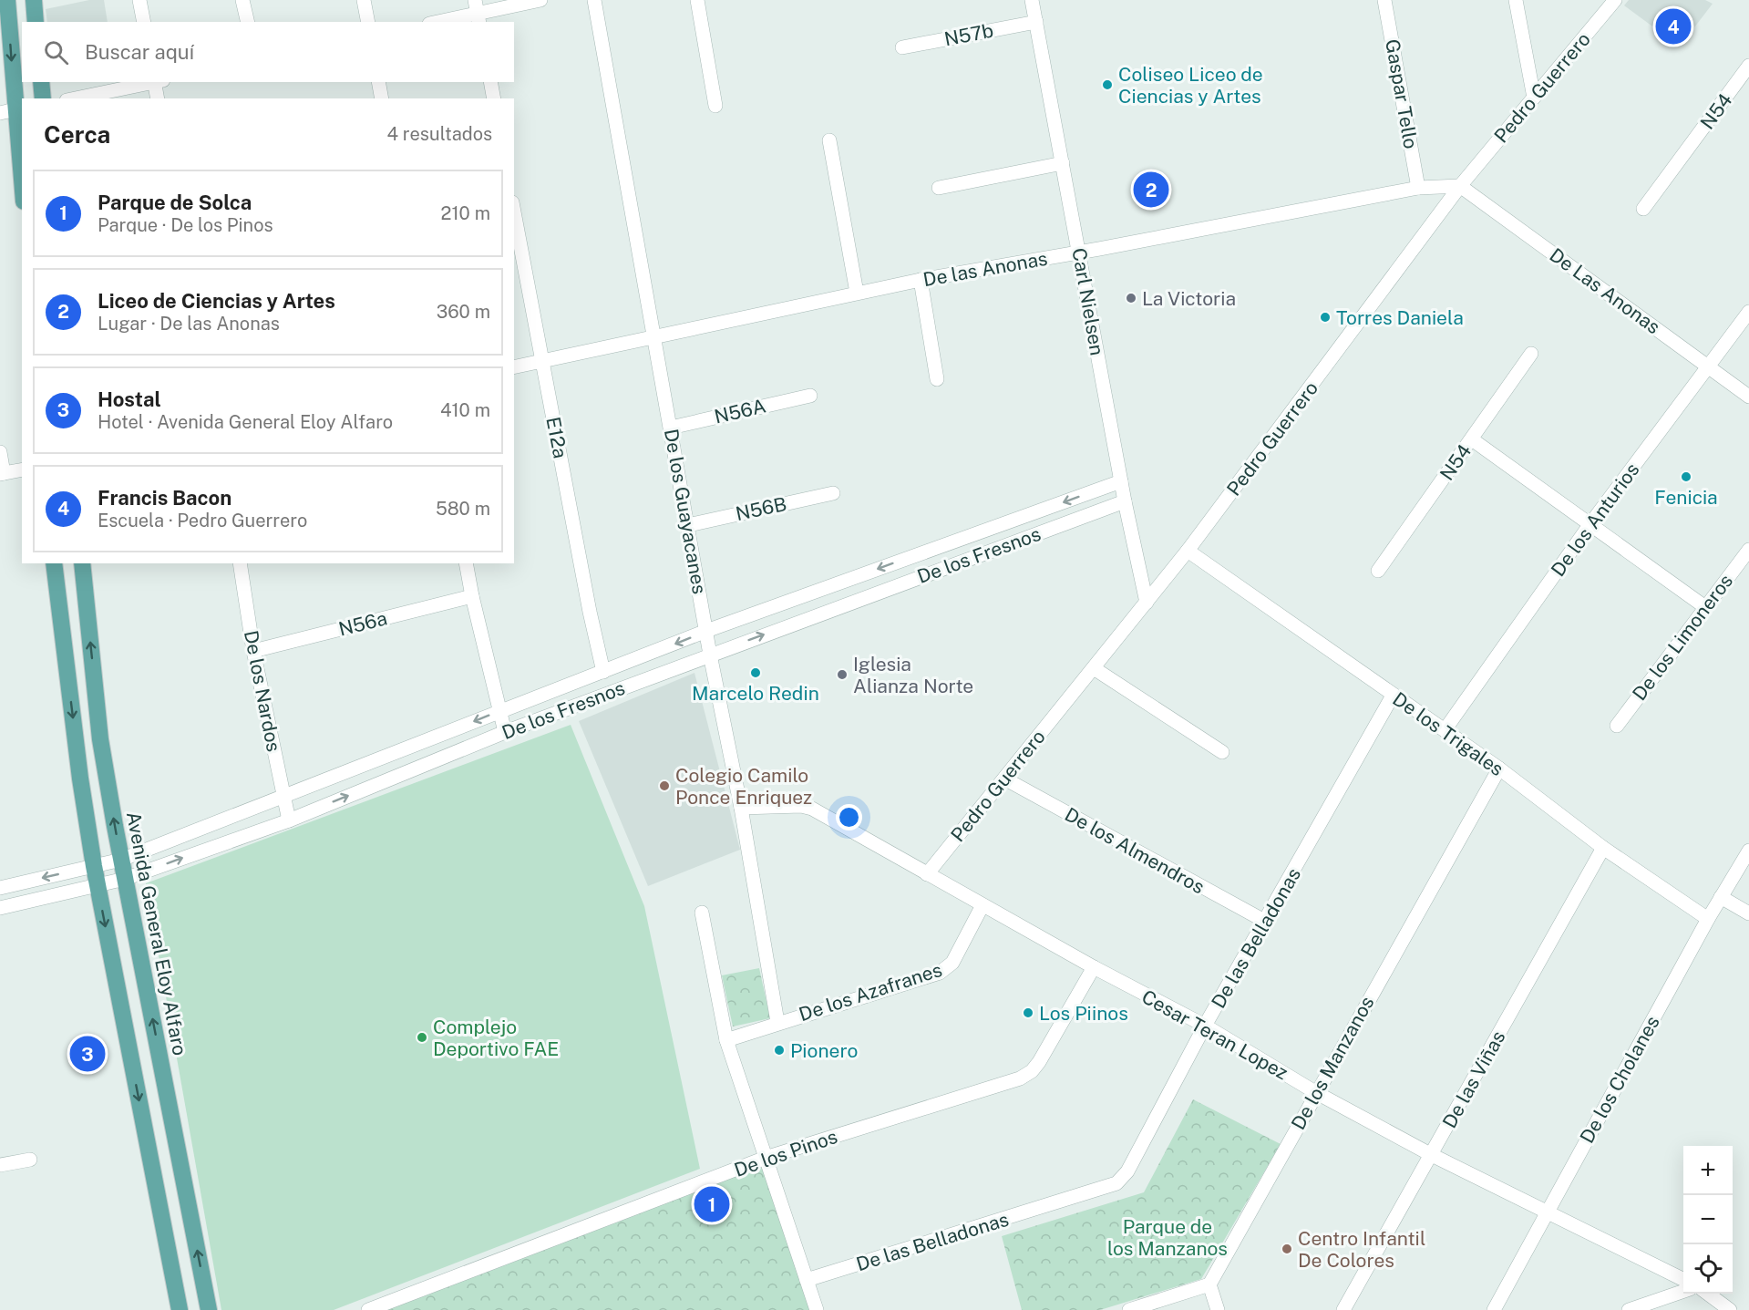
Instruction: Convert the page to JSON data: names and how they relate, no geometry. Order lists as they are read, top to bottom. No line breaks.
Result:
{"streets":{"main road":["Avenida General Eloy Alfaro"],"street":["N57b","Pedro Guerrero","Gaspar Tello","N54","De las Anonas","De Las Anonas","Carl Nielsen","N56A","E12a","N56B","De los Guayacanes","De los Anturios","De los Fresnos","N56a","De los Limoneros","De los Nardos","De los Trigales","De los Almendros","De las Belladonas","De los Azafranes","Cesar Teran Lopez","De los Manzanos","De las Viñas","De los Cholanes","De los Pinos"]},"crossings":[["N57b","Carl Nielsen"],["Pedro Guerrero","De las Anonas"],["Pedro Guerrero","De Las Anonas"],["Pedro Guerrero","Carl Nielsen"],["Pedro Guerrero","De los Trigales"],["Pedro Guerrero","De los Almendros"],["Pedro Guerrero","Cesar Teran Lopez"],["Gaspar Tello","De las Anonas"],["De las Anonas","De Las Anonas"],["De las Anonas","Carl Nielsen"],["De las Anonas","E12a"],["De las Anonas","De los Guayacanes"],["De Las Anonas","De los Anturios"],["Carl Nielsen","De los Fresnos"],["N56A","De los Guayacanes"],["E12a","De los Fresnos"],["N56B","De los Guayacanes"],["De los Guayacanes","De los Fresnos"],["De los Guayacanes","De los Azafranes"],["De los Guayacanes","Cesar Teran Lopez"],["De los Anturios","De los Trigales"],["De los Fresnos","De los Nardos"],["De los Fresnos","Avenida General Eloy Alfaro"],["N56a","De los Nardos"],["De los Trigales","De las Belladonas"],["De los Trigales","De los Manzanos"],["De los Trigales","De las Viñas"],["De los Trigales","De los Cholanes"],["De los Almendros","De las Belladonas"],["De las Belladonas","Cesar Teran Lopez"],["De los Azafranes","Cesar Teran Lopez"],["Cesar Teran Lopez","De los Manzanos"],["Cesar Teran Lopez","De las Viñas"],["Cesar Teran Lopez","De los Cholanes"],["Cesar Teran Lopez","De los Pinos"]],"parks":["Parque de los Manzanos"],"places":["Coliseo Liceo de Ciencias y Artes","La Victoria","Torres Daniela","Fenicia","Marcelo Redin","Iglesia Alianza Norte","Colegio Camilo Ponce Enriquez","Los Piinos","Complejo Deportivo FAE","Pionero","Centro Infantil De Colores"],"page":{"pins":["4","2","3","1"],"search":"Buscar aquí","heading":["Cerca","4 resultados"],"list":[{"mark":"1","name":"Parque de Solca","note":"Parque · De los Pinos","value":"210 m"},{"mark":"2","name":"Liceo de Ciencias y Artes","note":"Lugar · De las Anonas","value":"360 m"},{"mark":"3","name":"Hostal","note":"Hotel · Avenida General Eloy Alfaro","value":"410 m"},{"mark":"4","name":"Francis Bacon","note":"Escuela · Pedro Guerrero","value":"580 m"}],"map_buttons":["+","−"]}}
